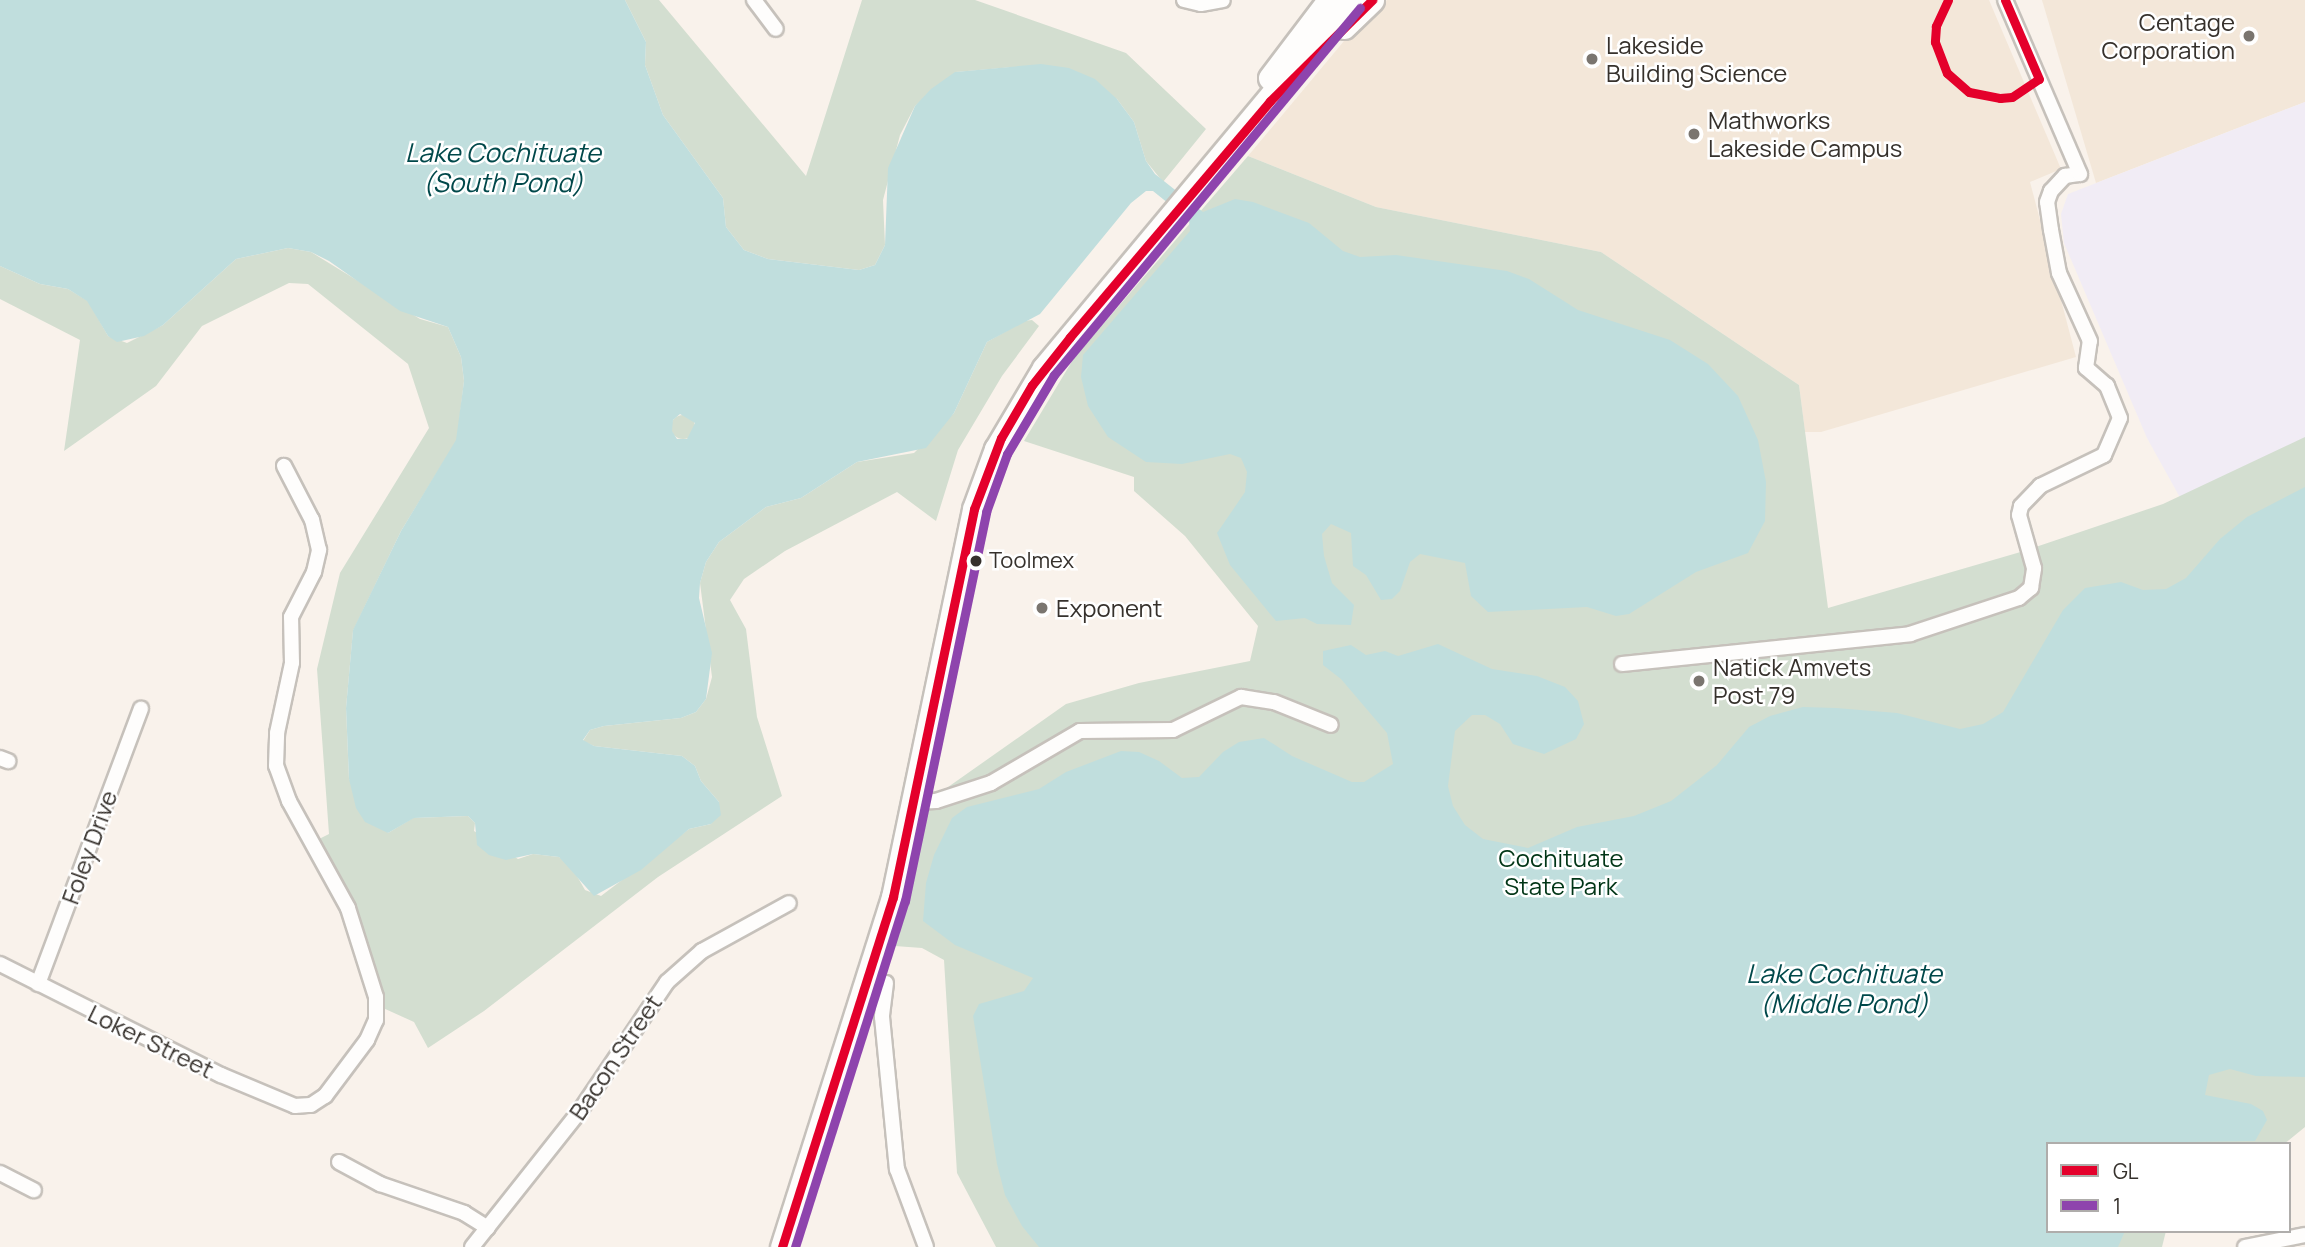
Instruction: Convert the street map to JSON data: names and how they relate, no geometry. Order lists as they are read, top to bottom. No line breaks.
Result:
{"streets":{"street":["Foley Drive","Loker Street","Bacon Street"]},"crossings":[["Foley Drive","Loker Street"]],"water":["Lake Cochituate (South Pond)","Lake Cochituate (Middle Pond)"],"parks":["Cochituate State Park"],"places":["Centage Corporation","Lakeside Building Science","Mathworks Lakeside Campus","Toolmex","Exponent","Natick Amvets Post 79"],"lines":["transit line GL","transit line 1"],"legend":["GL","1"]}
